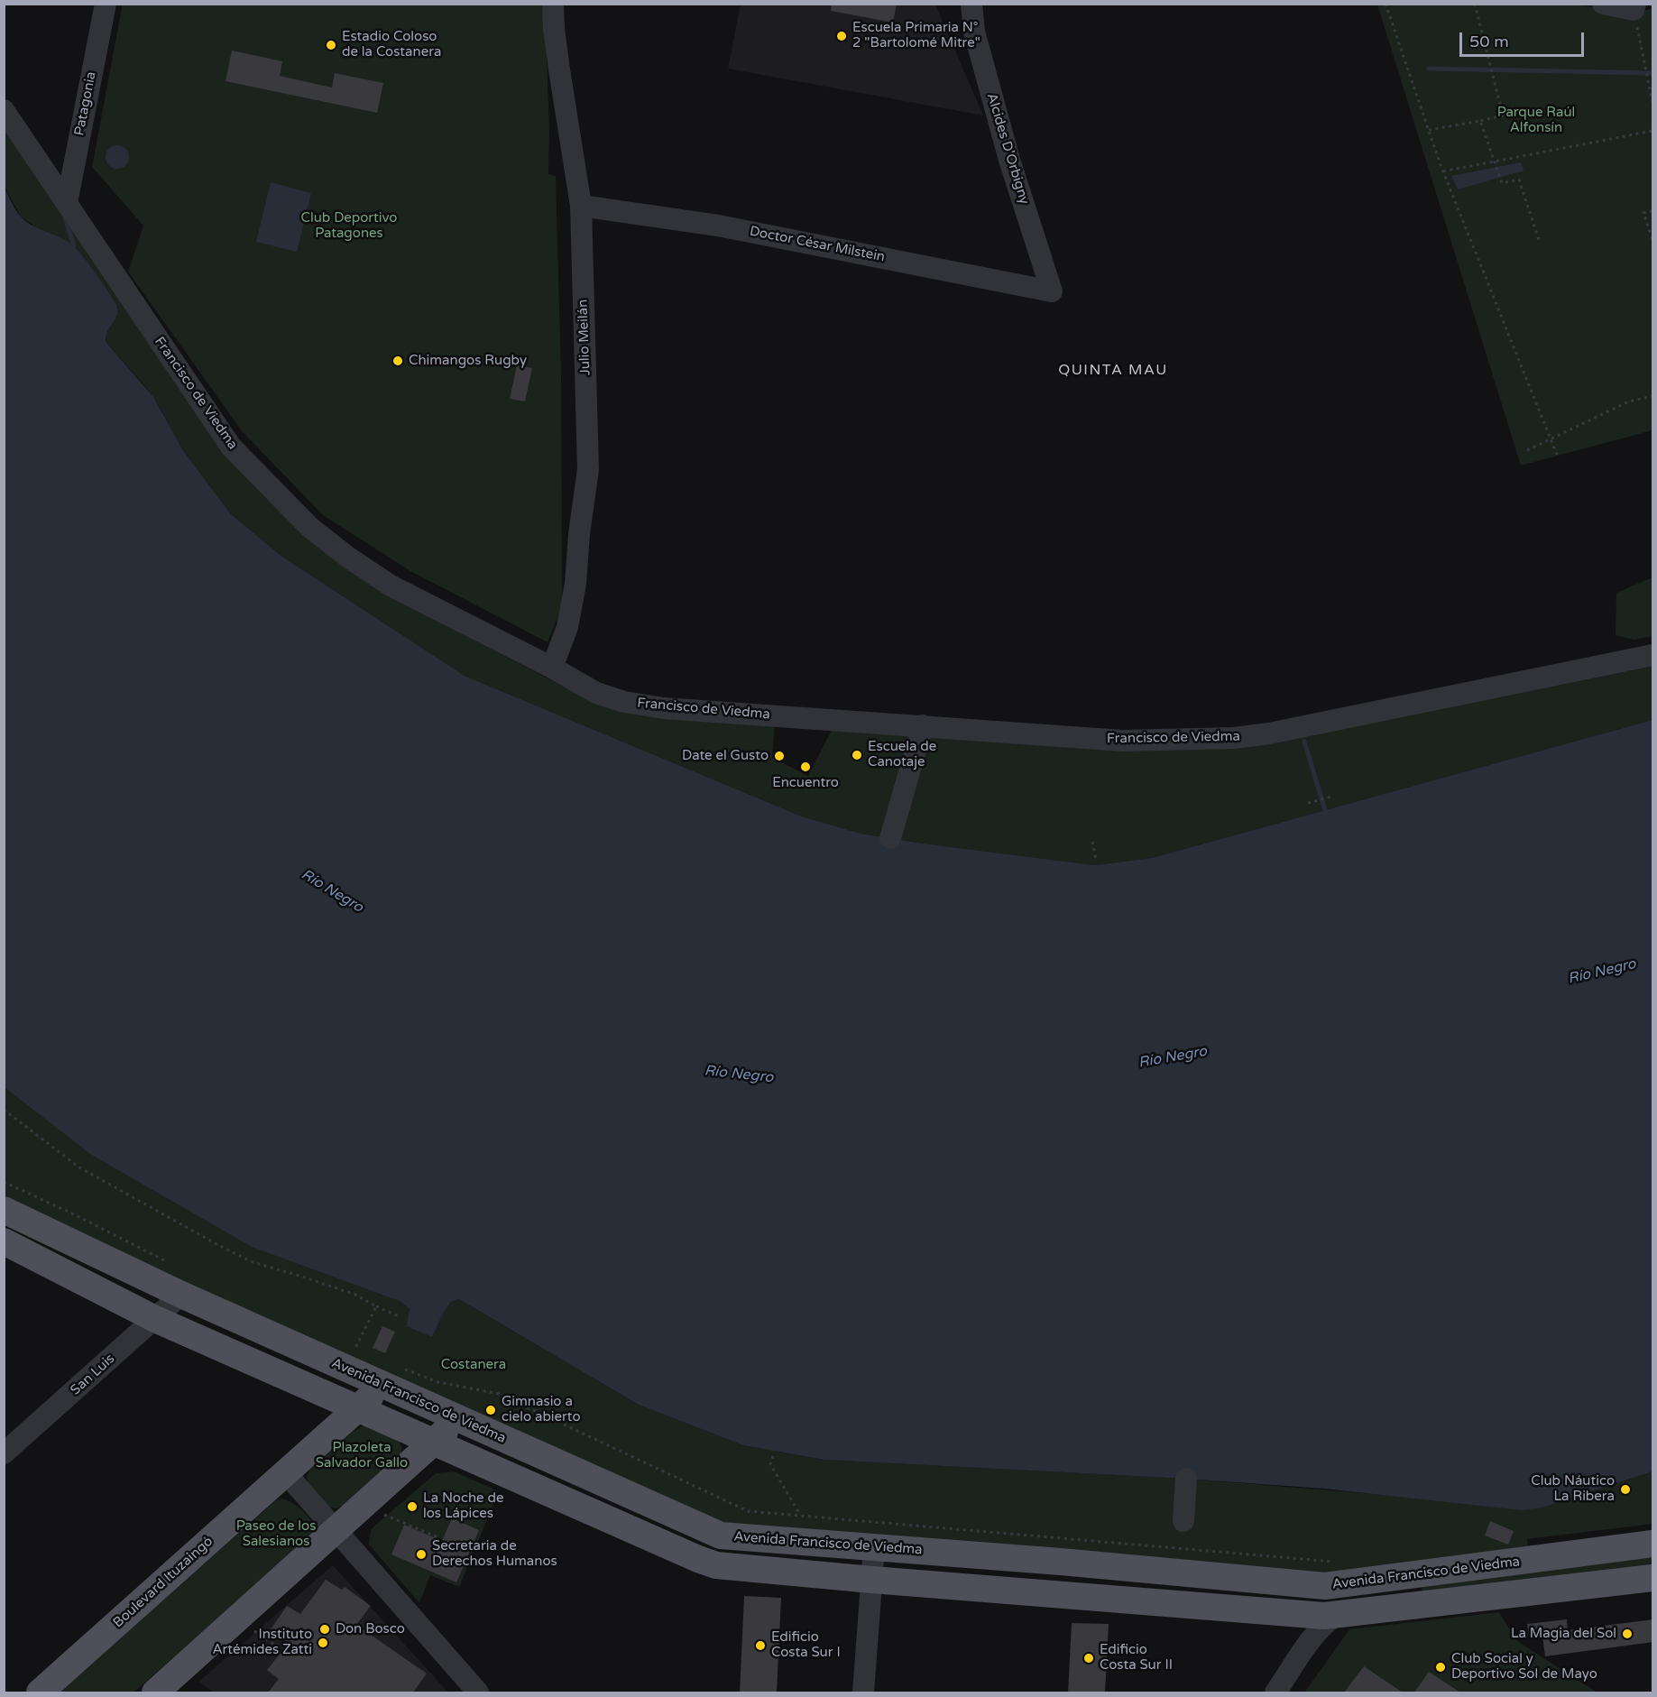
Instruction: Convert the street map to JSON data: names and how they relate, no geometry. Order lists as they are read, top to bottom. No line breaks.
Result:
{"streets":{"main road":["Avenida Francisco de Viedma","Boulevard Ituzaingó"],"street":["Patagonia","Alcides D'Orbigny","Doctor César Milstein","Julio Meilán","Francisco de Viedma","San Luis"]},"crossings":[["Patagonia","Francisco de Viedma"],["Alcides D'Orbigny","Doctor César Milstein"],["Doctor César Milstein","Julio Meilán"],["Julio Meilán","Francisco de Viedma"],["San Luis","Avenida Francisco de Viedma"],["Avenida Francisco de Viedma","Boulevard Ituzaingó"]],"districts":["QUINTA MAU"],"water":["Río Negro"],"parks":["Parque Raúl Alfonsín","Club Deportivo Patagones","Costanera","Plazoleta Salvador Gallo","Paseo de los Salesianos"],"places":["Escuela Primaria N° 2 \"Bartolomé Mitre\"","Estadio Coloso de la Costanera","Chimangos Rugby","Escuela de Canotaje","Date el Gusto","Encuentro","Gimnasio a cielo abierto","Club Náutico La Ribera","La Noche de los Lápices","Secretaria de Derechos Humanos","Don Bosco","La Magia del Sol","Instituto Artémides Zatti","Edificio Costa Sur I","Edificio Costa Sur II","Club Social y Deportivo Sol de Mayo"],"scale_bar":"50 m"}
